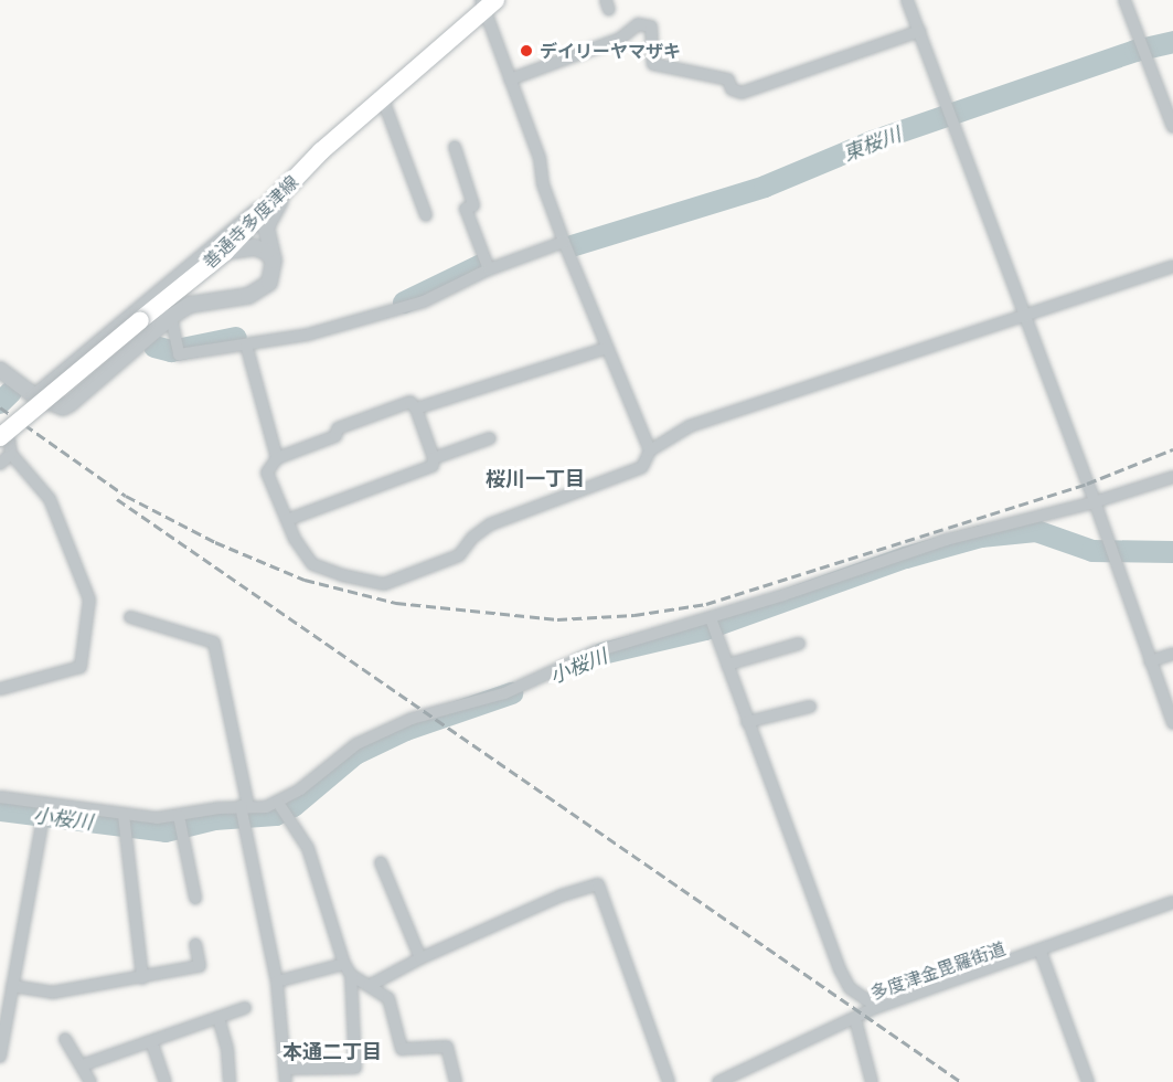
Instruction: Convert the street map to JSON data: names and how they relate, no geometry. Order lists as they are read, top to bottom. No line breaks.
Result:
{"streets":{"main road":["善通寺多度津線"],"street":["多度津金毘羅街道"]},"districts":["桜川一丁目","本通二丁目"],"water":["東桜川","小桜川"],"places":["デイリーヤマザキ"]}
